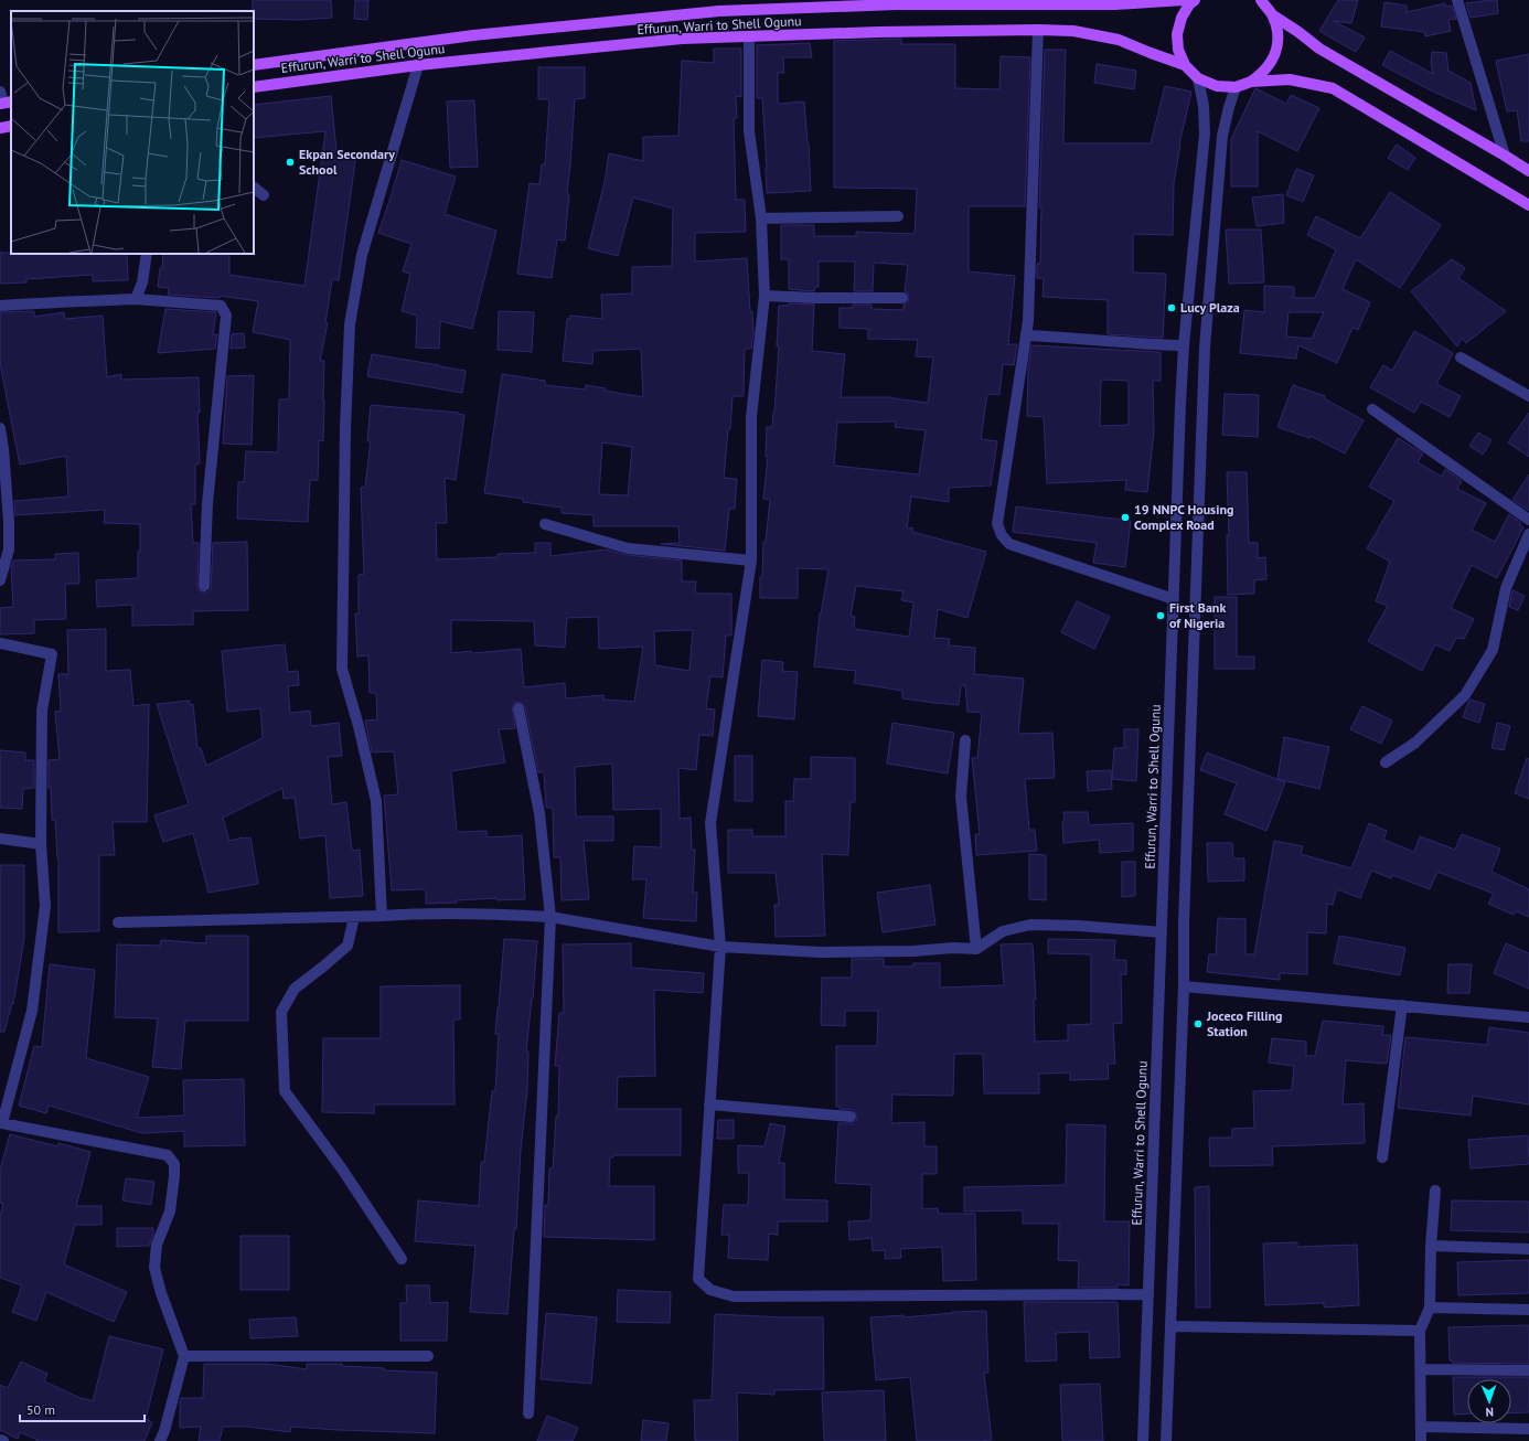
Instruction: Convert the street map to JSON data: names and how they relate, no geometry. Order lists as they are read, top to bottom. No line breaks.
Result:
{"streets":{"main road":["Effurun, Warri to Shell Ogunu"]},"places":["Ekpan Secondary School","Lucy Plaza","19 NNPC Housing Complex Road","First Bank of Nigeria","Joceco Filling Station"],"scale_bar":"50 m","north":"bottom"}
